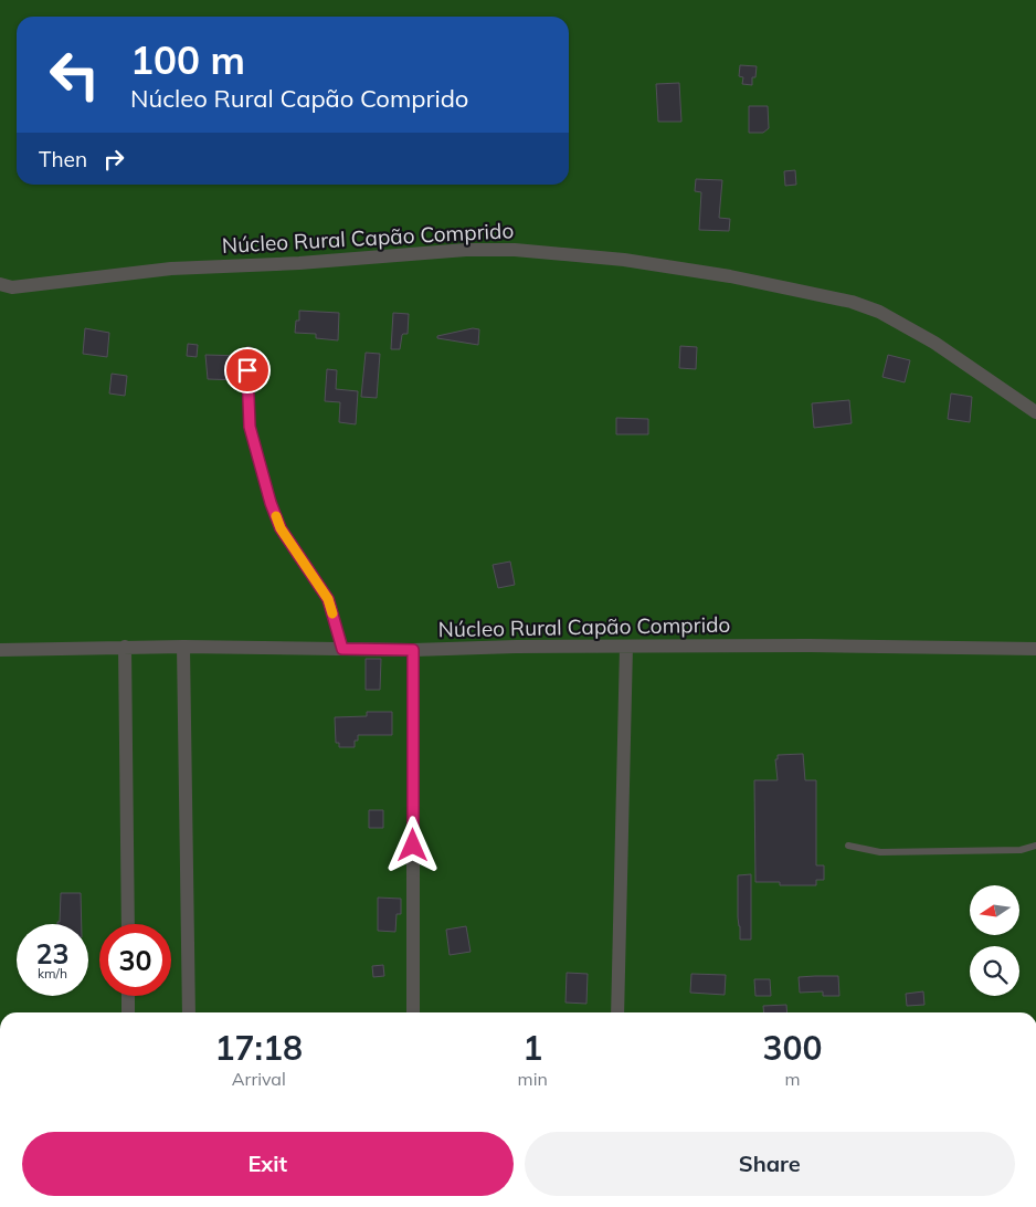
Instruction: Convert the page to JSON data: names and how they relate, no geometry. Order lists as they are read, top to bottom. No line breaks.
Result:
{"streets":{"street":["Núcleo Rural Capão Comprido"]},"north":"left","page":{"turn":["100 m","Núcleo Rural Capão Comprido"],"then":"Then","speed":"23 km/h","limit":"30","eta":["17:18","Arrival","1","min","300","m"],"buttons":["Exit","Share"]}}
